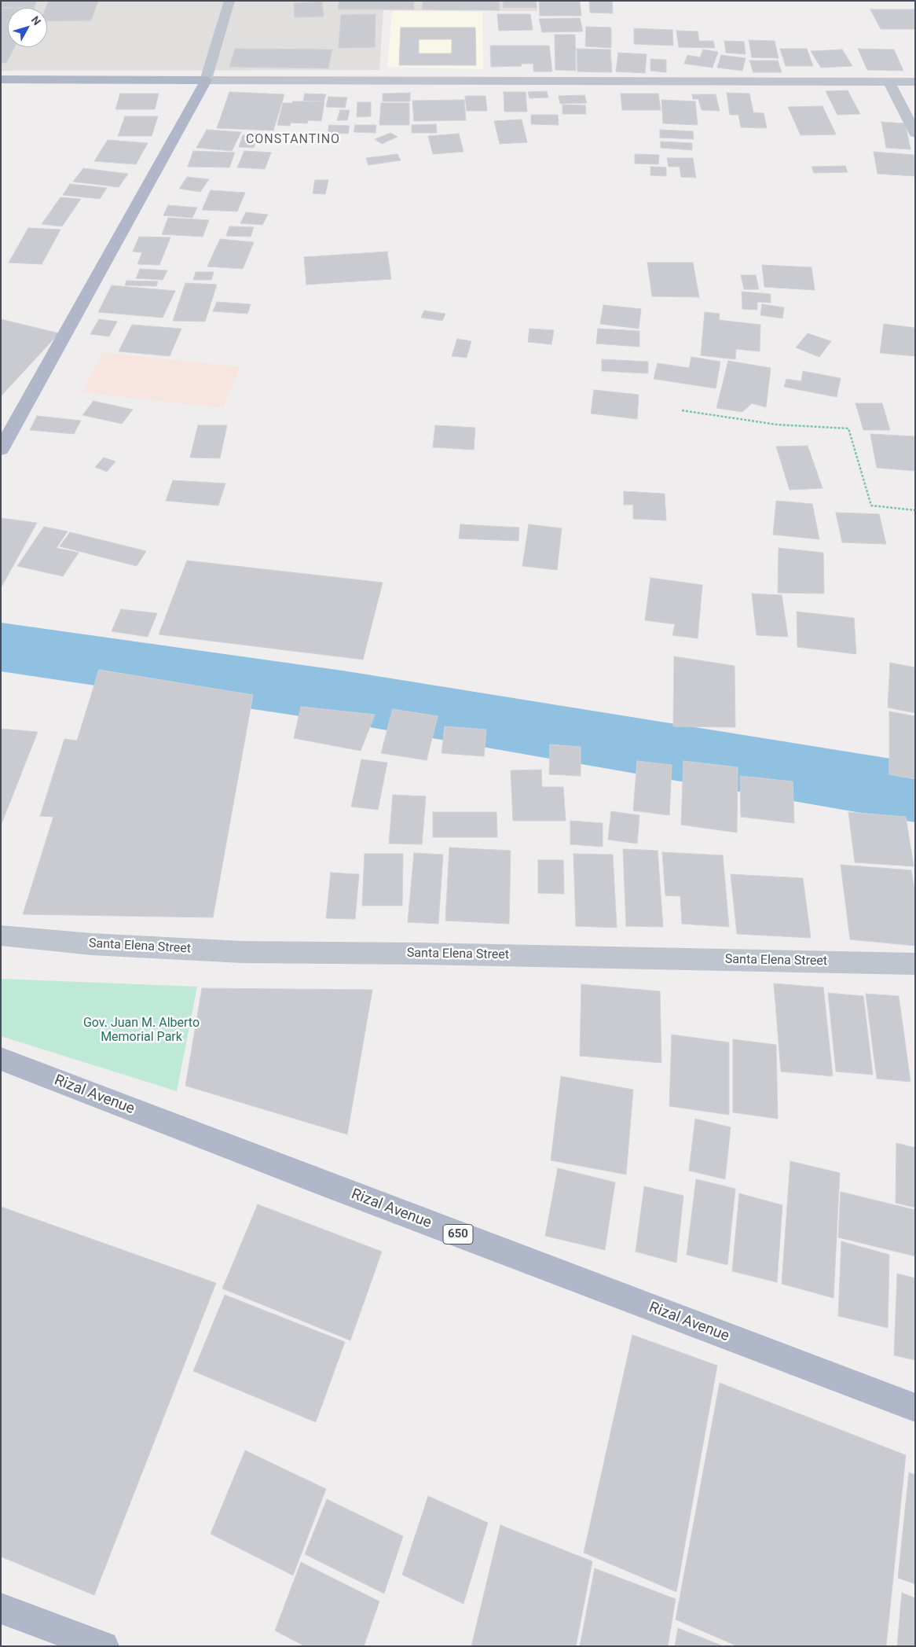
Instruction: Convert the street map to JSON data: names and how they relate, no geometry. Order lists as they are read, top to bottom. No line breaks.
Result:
{"streets":{"main road":["Rizal Avenue","650"],"street":["Santa Elena Street"]},"districts":["CONSTANTINO"],"parks":["Gov. Juan M. Alberto Memorial Park"],"north":"top right"}
